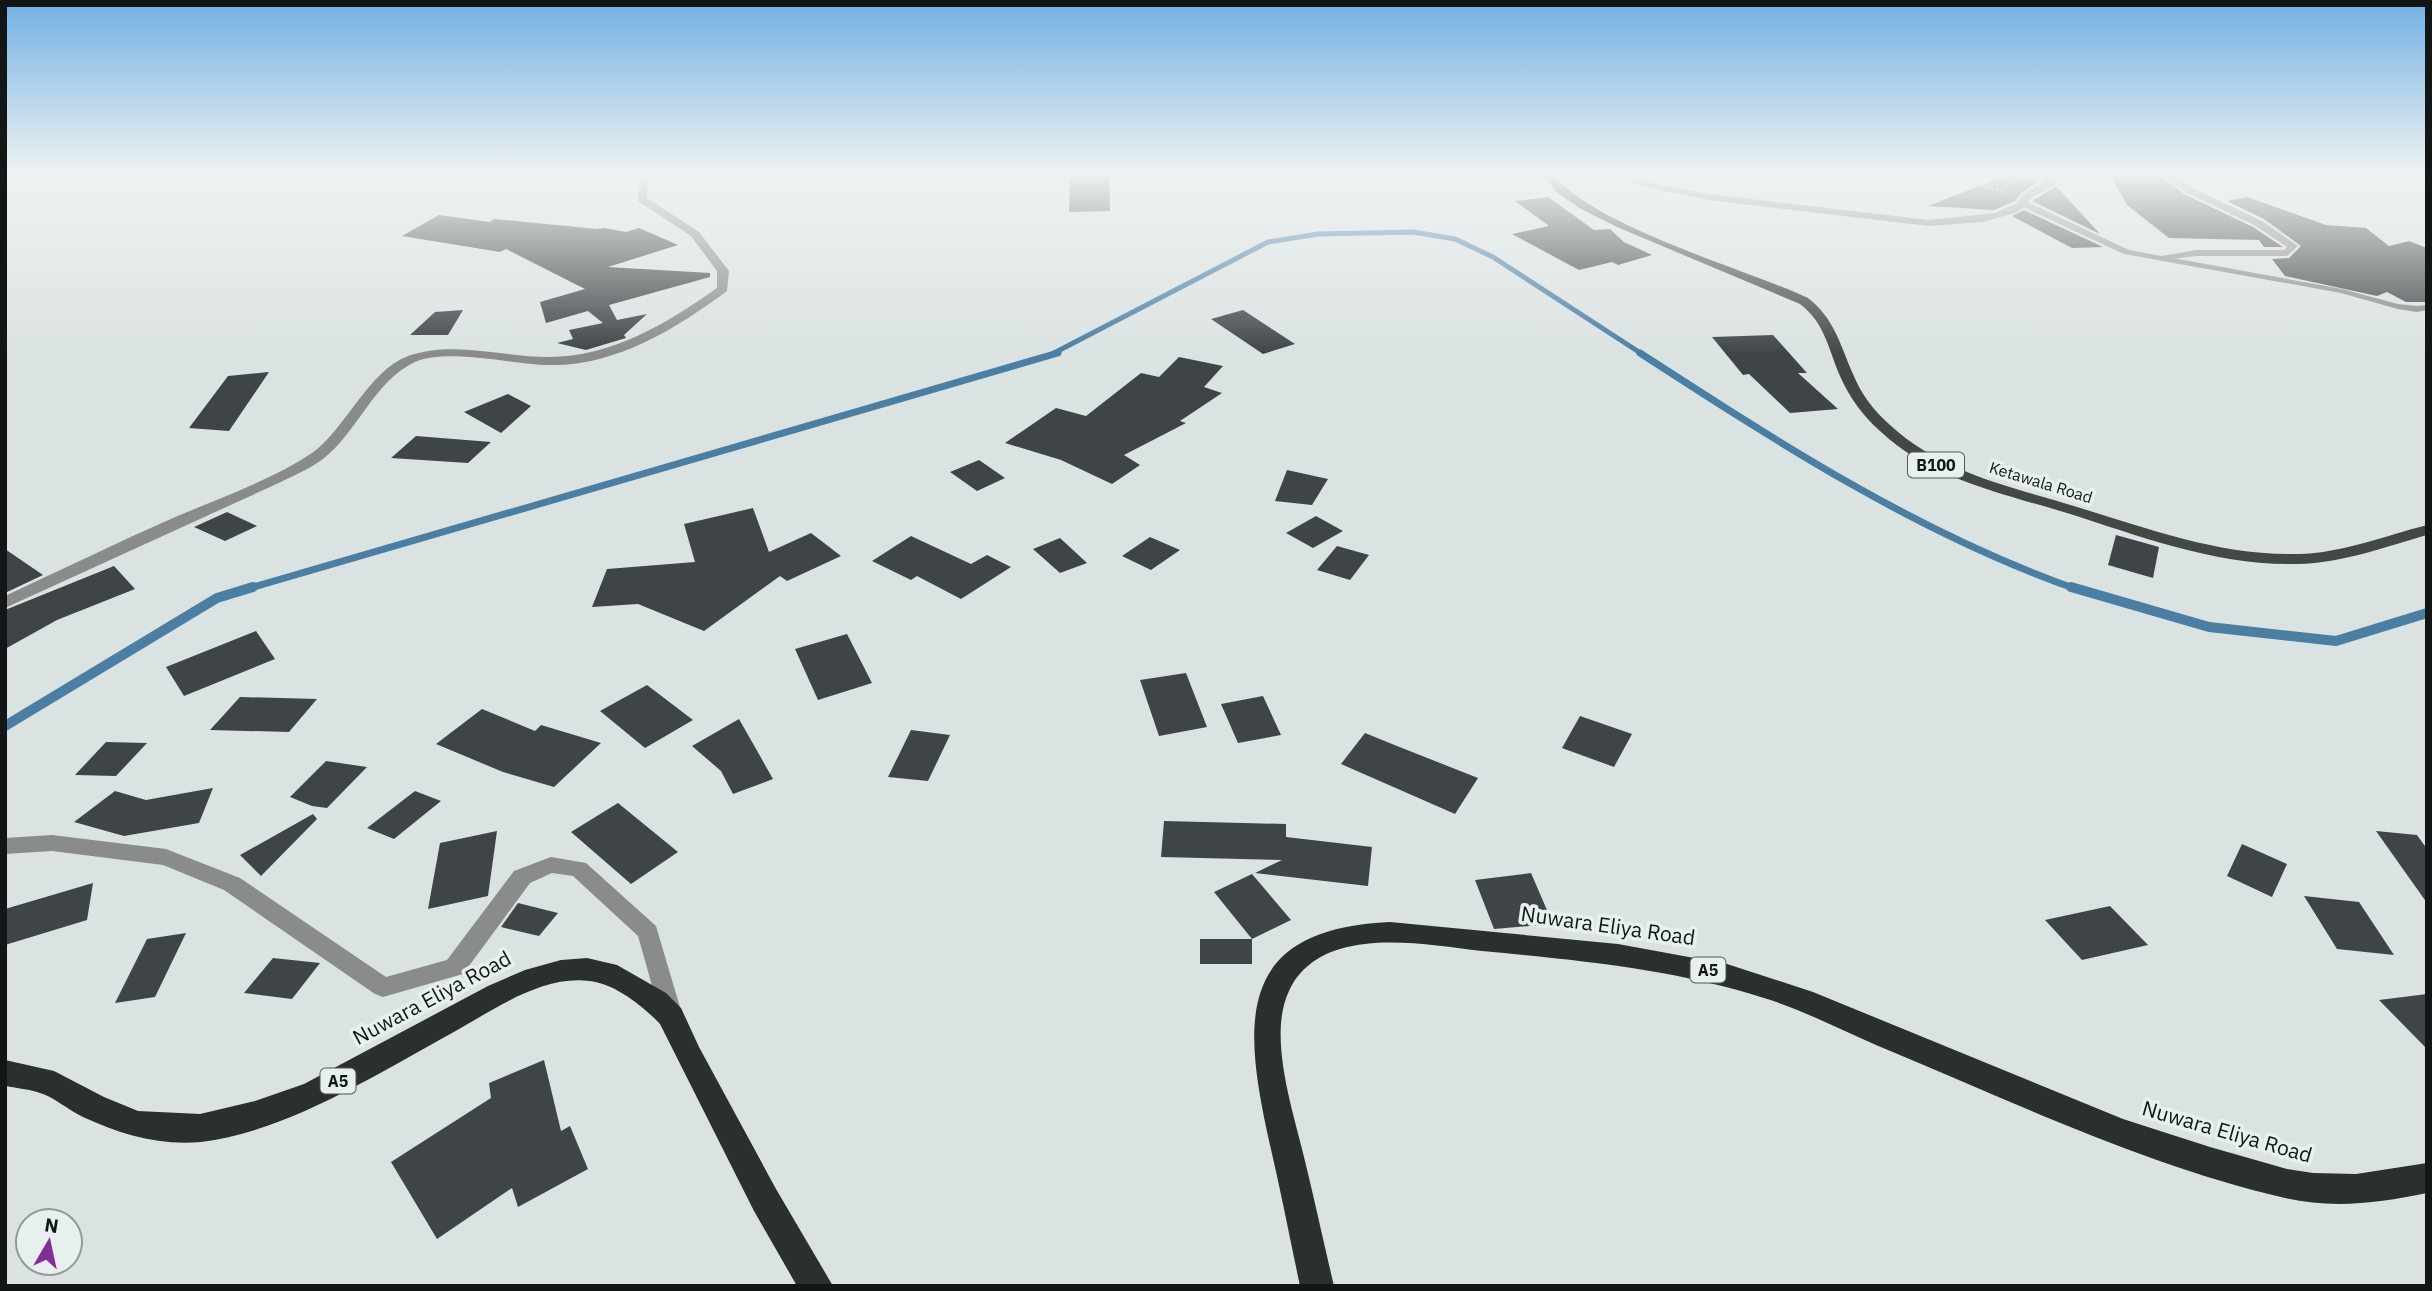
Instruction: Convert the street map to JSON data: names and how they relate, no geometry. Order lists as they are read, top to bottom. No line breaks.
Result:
{"streets":{"highway":["Nuwara Eliya Road","A5"],"main road":["B100","Ketawala Road"]},"north":"top"}
